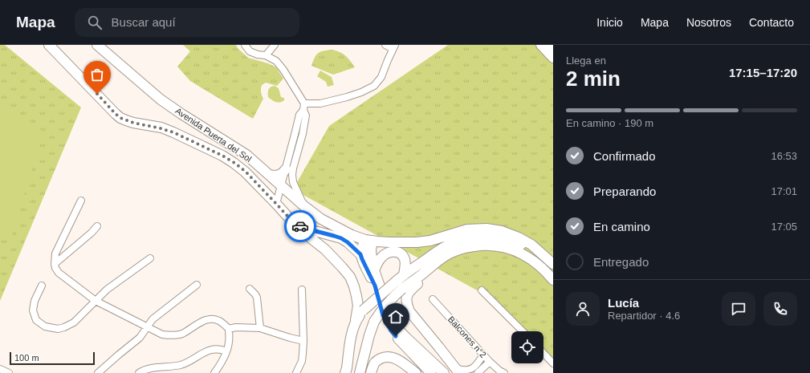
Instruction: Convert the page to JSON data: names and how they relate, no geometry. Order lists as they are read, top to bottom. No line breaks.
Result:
{"streets":{"main road":["Avenida Puerta del Sol"],"street":["Balcones n°2"]},"scale_bar":"100 m","page":{"header":"Mapa","search":"Buscar aquí","nav":["Inicio","Mapa","Nosotros","Contacto"],"heading":["2 min","Llega en","17:15–17:20"],"panel":["Lucía","Repartidor · 4.6"],"bar":"En camino · 190 m","list":[["Confirmado","16:53"],["Preparando","17:01"],["En camino","17:05"],"Entregado"],"scale":"100 m"}}
